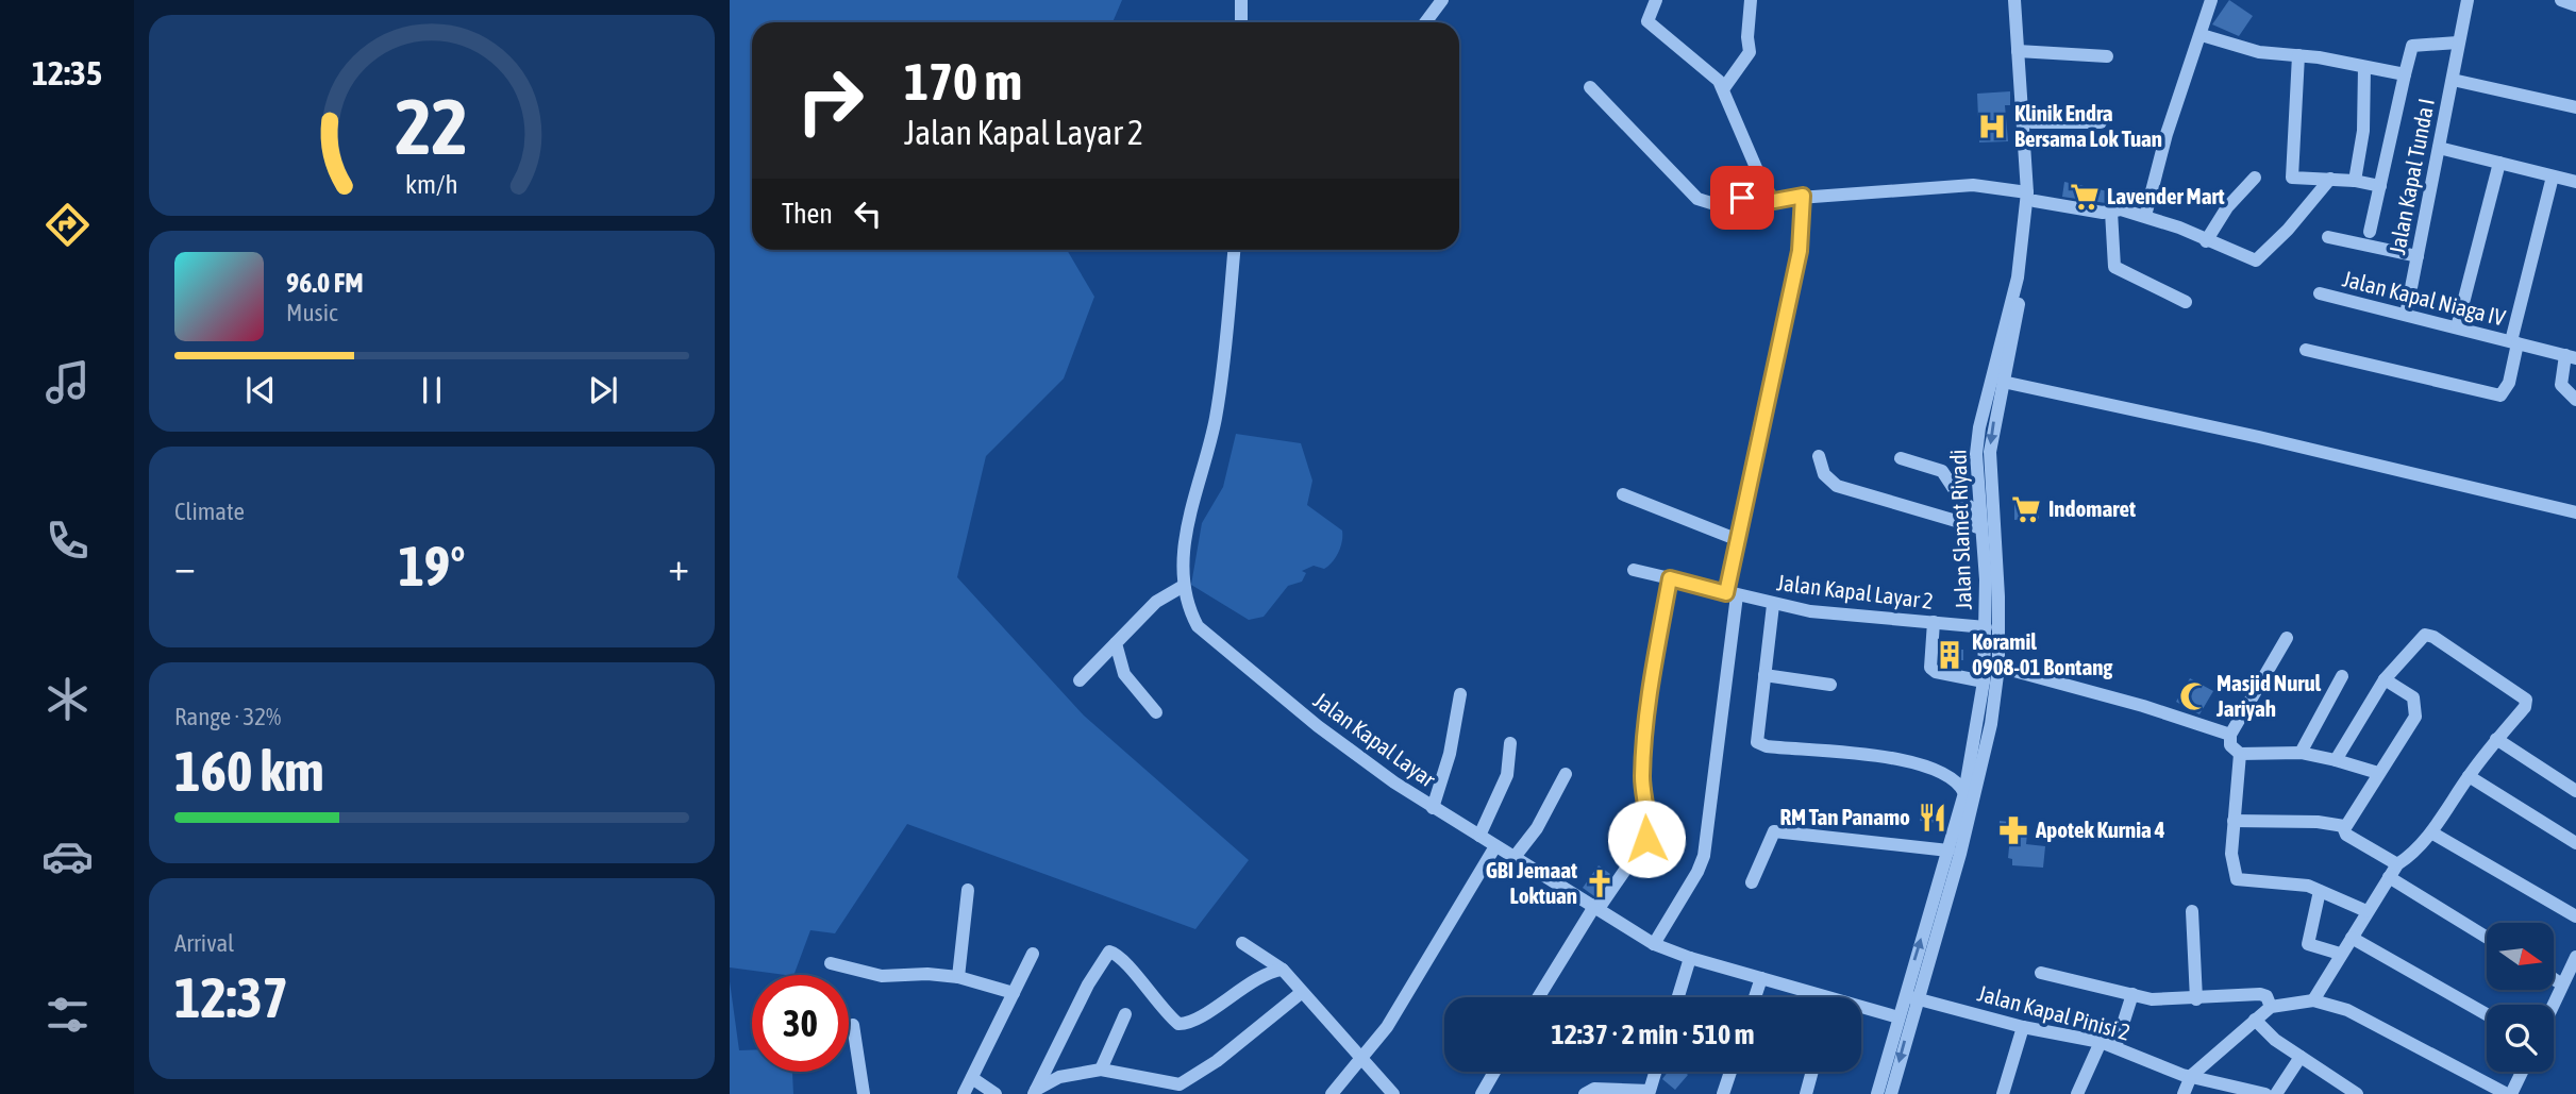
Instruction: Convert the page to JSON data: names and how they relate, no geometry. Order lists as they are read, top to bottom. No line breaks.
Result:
{"streets":{"street":["Jalan Kapal Tunda I","Jalan Kapal Niaga IV","Jalan Slamet Riyadi","Jalan Kapal Layar 2","Jalan Kapal Layar","Jalan Kapal Pinisi 2"]},"crossings":[["Jalan Kapal Tunda I","Jalan Kapal Niaga IV"],["Jalan Slamet Riyadi","Jalan Kapal Layar 2"],["Jalan Slamet Riyadi","Jalan Kapal Layar"],["Jalan Slamet Riyadi","Jalan Kapal Pinisi 2"]],"places":{"hospital":["Klinik Endra Bersama Lok Tuan"],"supermarket":["Lavender Mart","Indomaret"],"building":["Koramil 0908-01 Bontang"],"mosque":["Masjid Nurul Jariyah"],"restaurant":["RM Tan Panamo"],"pharmacy":["Apotek Kurnia 4"],"church":["GBI Jemaat Loktuan"]},"north":"right","page":{"tabs":"12:35","turn":["170 m","Jalan Kapal Layar 2"],"then":"Then","song":["96.0 FM","Music"],"tile":["Climate",["Range · 32%","160 km"],["Arrival","12:37"]],"heat":["−","19°","+"],"limit":"30","trip":"12:37 · 2 min · 510 m","gauge":["22","km/h"]}}
